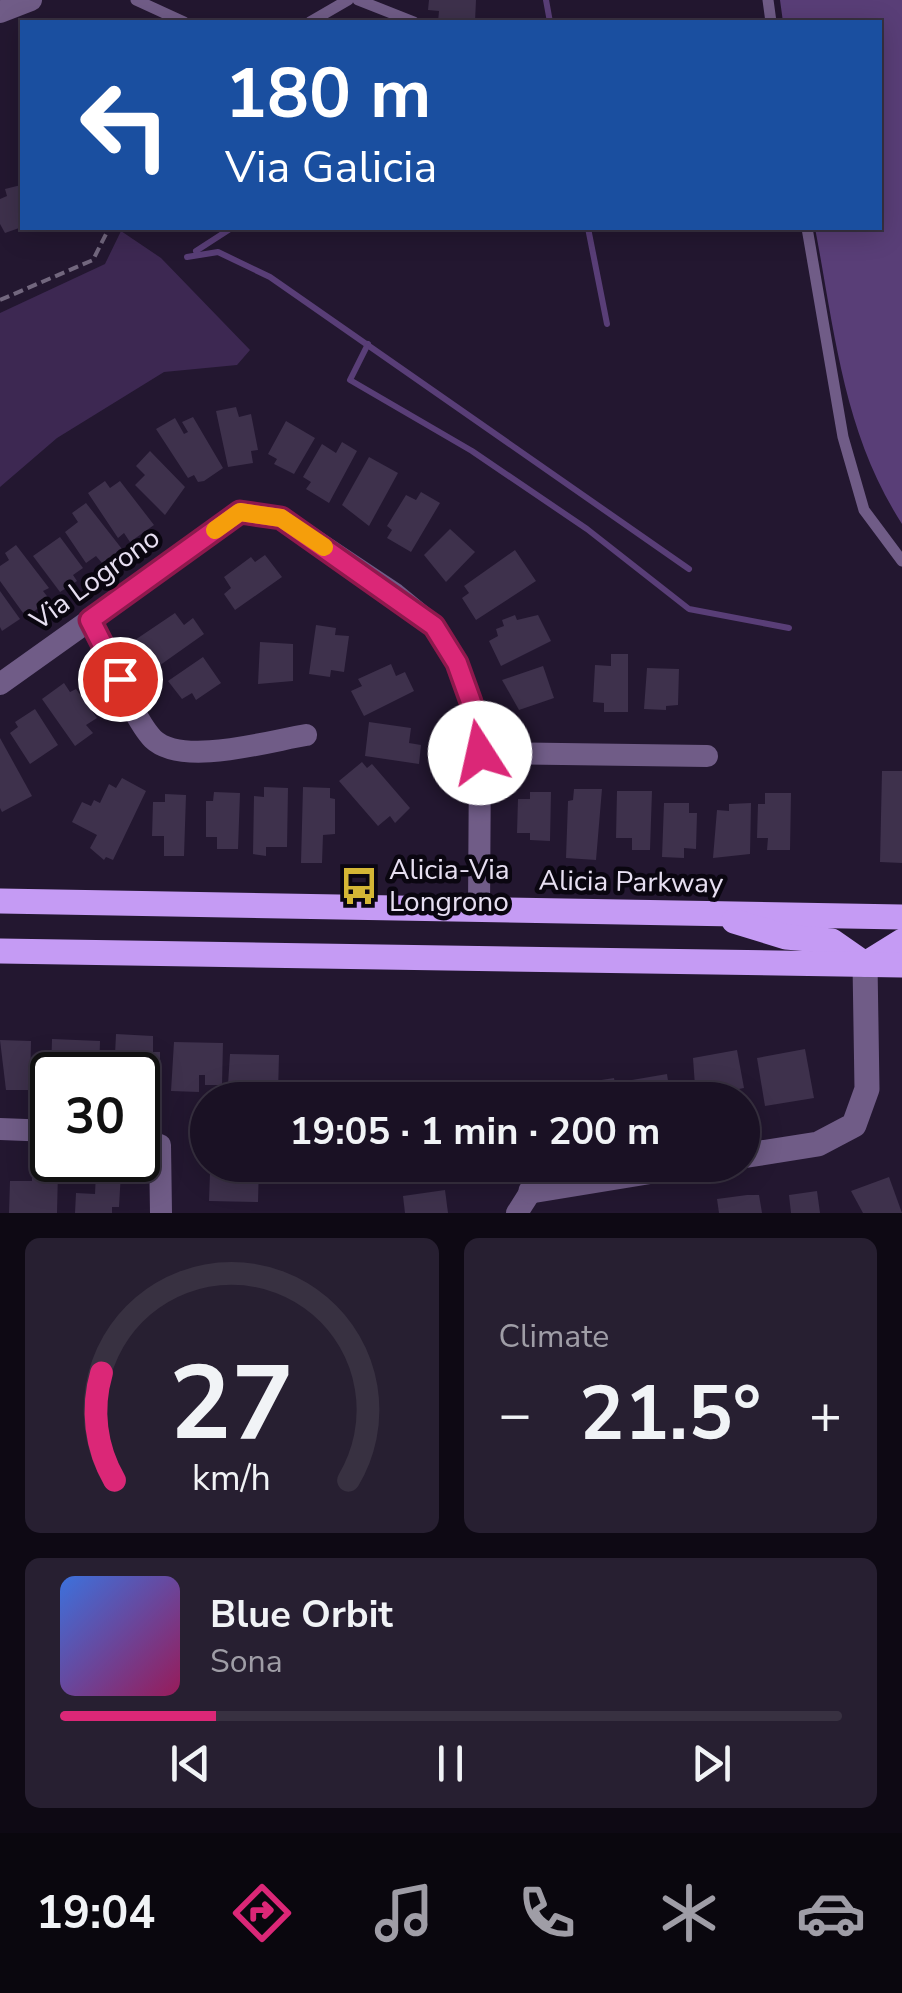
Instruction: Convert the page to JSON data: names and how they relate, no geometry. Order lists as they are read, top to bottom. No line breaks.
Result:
{"streets":{"main road":["Alicia Parkway"],"street":["Via Logrono"]},"crossings":[["Via Logrono","Alicia Parkway"]],"places":{"bus stop":["Alicia-Via Longrono"]},"page":{"turn":["180 m","Via Galicia"],"limit":"30","trip":"19:05 · 1 min · 200 m","tile":"Climate","heat":["−","21.5°","+"],"song":["Blue Orbit","Sona"],"tabs":"19:04","gauge":["27","km/h"]}}
